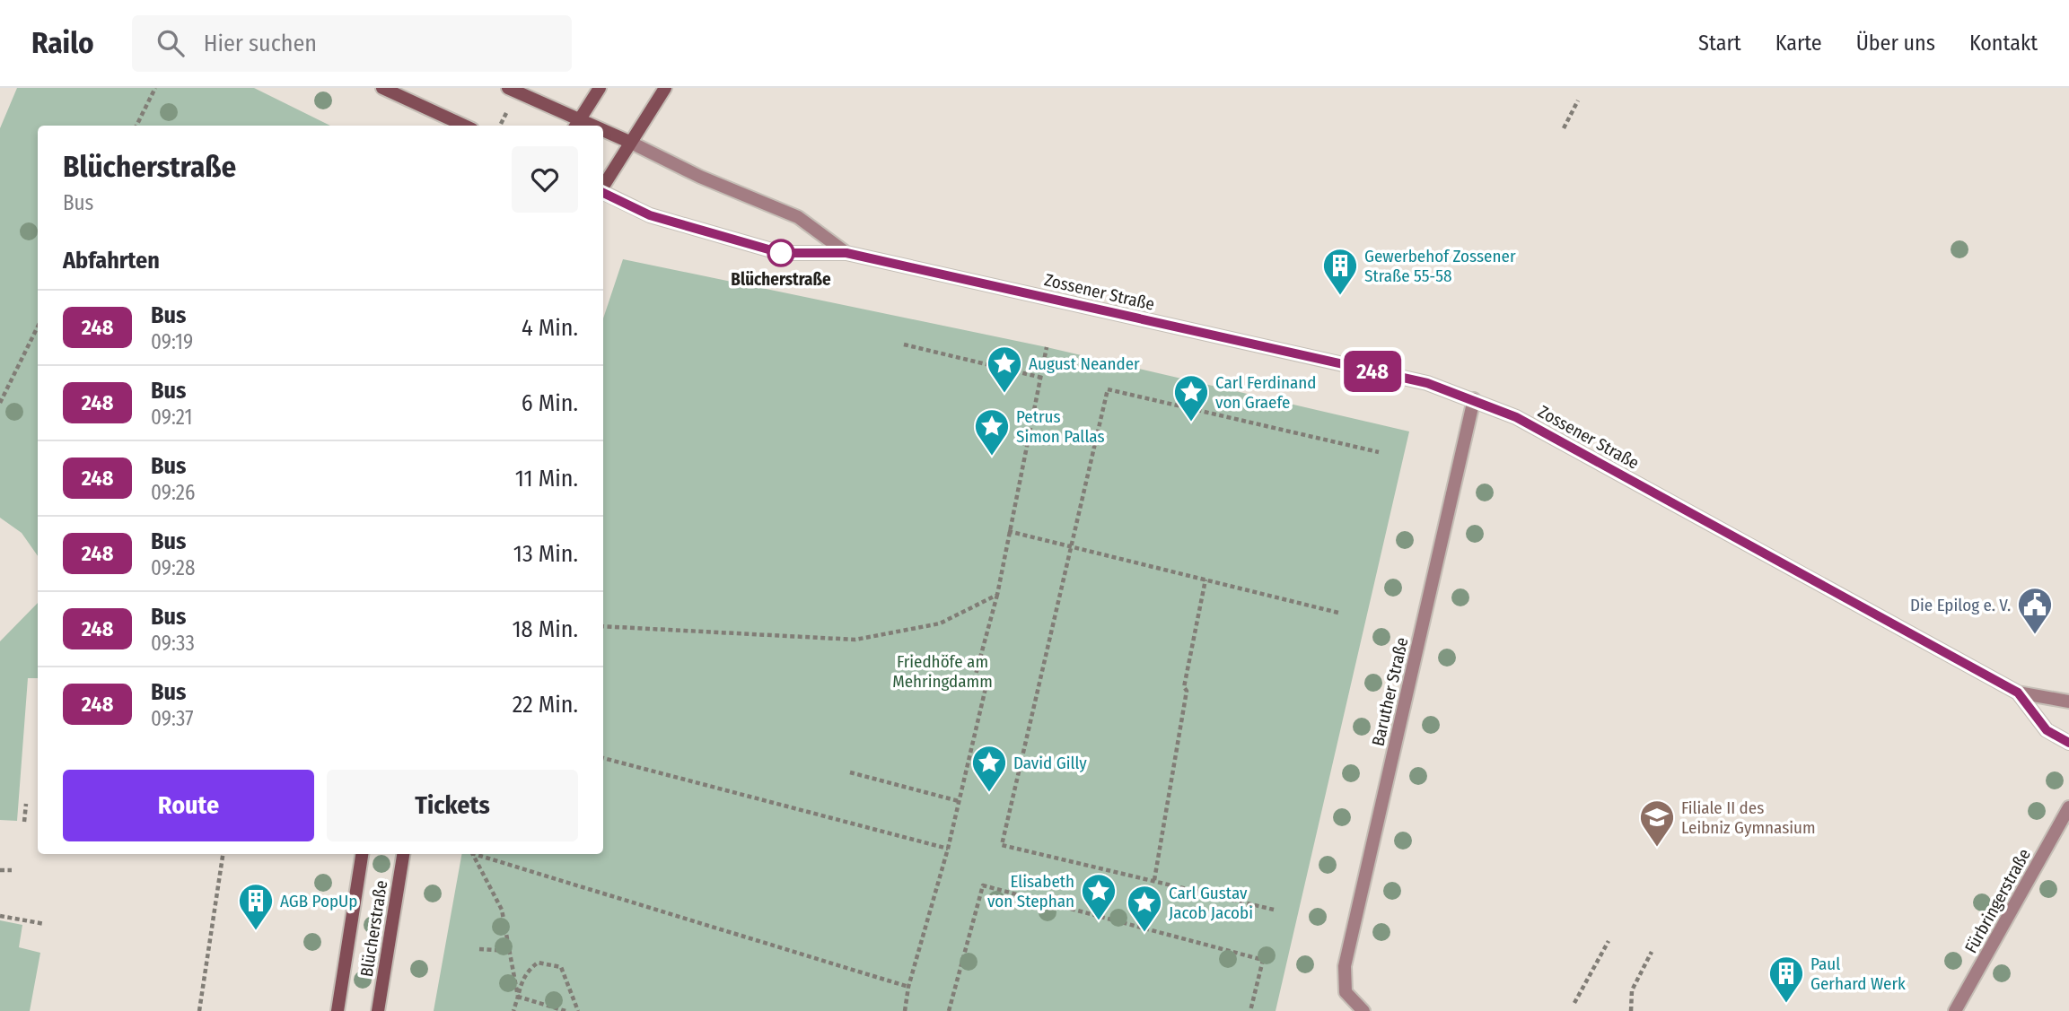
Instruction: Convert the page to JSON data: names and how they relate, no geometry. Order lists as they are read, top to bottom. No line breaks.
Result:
{"streets":{"main road":["Zossener Straße","Blücherstraße"],"street":["Baruther Straße","Fürbringerstraße"]},"crossings":[["Zossener Straße","Baruther Straße"]],"parks":["Friedhöfe am Mehringdamm"],"places":{"other":["Blücherstraße"],"building":["Gewerbehof Zossener Straße 55-58","AGB PopUp","Paul Gerhard Werk"],"place":["August Neander","Carl Ferdinand von Graefe","Petrus Simon Pallas","David Gilly","Elisabeth von Stephan","Carl Gustav Jacob Jacobi"],"public building":["Die Epilog e. V."],"school or university":["Filiale II des Leibniz Gymnasium"]},"lines":["bus line 248"],"page":{"header":"Railo","search":"Hier suchen","nav":["Start","Karte","Über uns","Kontakt"],"on_map":"248","heading":[["Blücherstraße","Bus"],"Abfahrten"],"list":[{"mark":"248","name":"Bus","note":"09:19","value":"4 Min."},{"mark":"248","name":"Bus","note":"09:21","value":"6 Min."},{"mark":"248","name":"Bus","note":"09:26","value":"11 Min."},{"mark":"248","name":"Bus","note":"09:28","value":"13 Min."},{"mark":"248","name":"Bus","note":"09:33","value":"18 Min."},{"mark":"248","name":"Bus","note":"09:37","value":"22 Min."}],"buttons":["Route","Tickets"]}}
